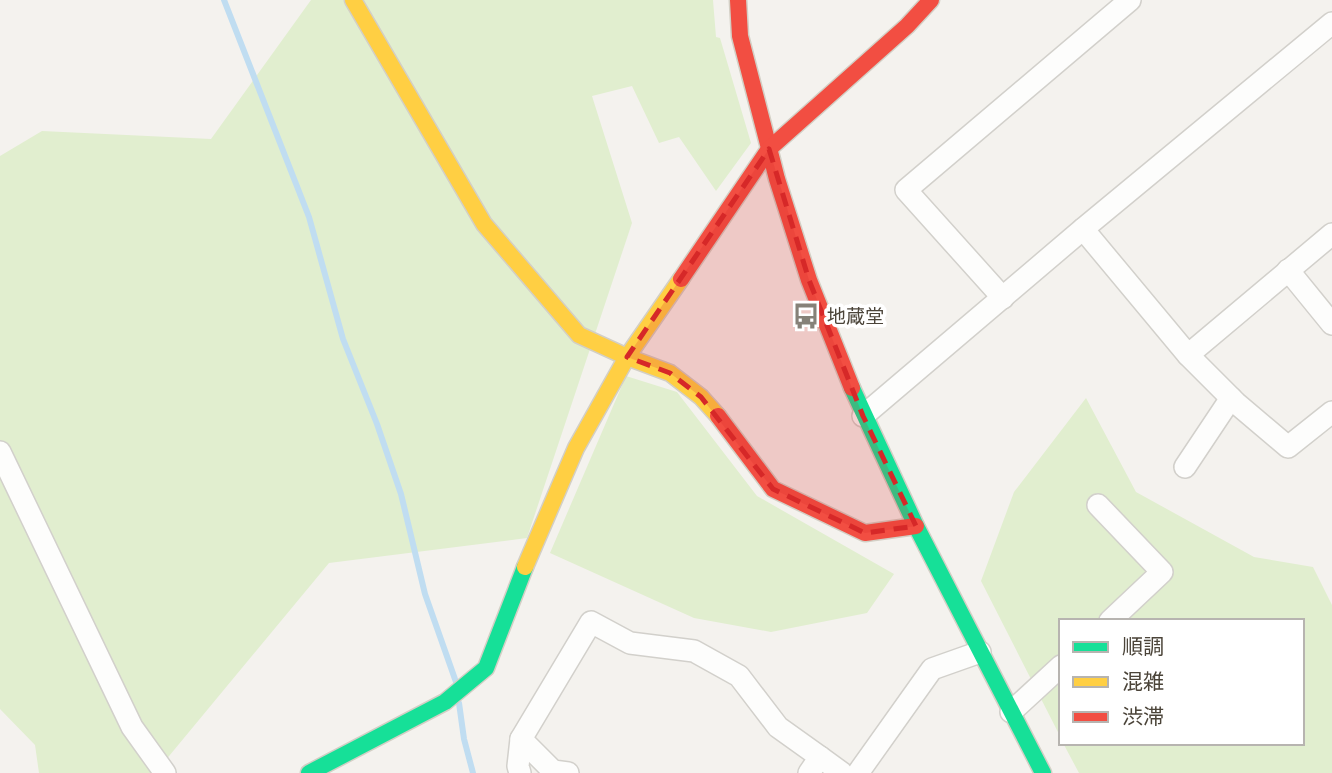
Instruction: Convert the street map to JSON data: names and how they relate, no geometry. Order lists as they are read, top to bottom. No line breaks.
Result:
{"places":{"bus stop":["地蔵堂"]},"legend":["順調","混雑","渋滞"]}
